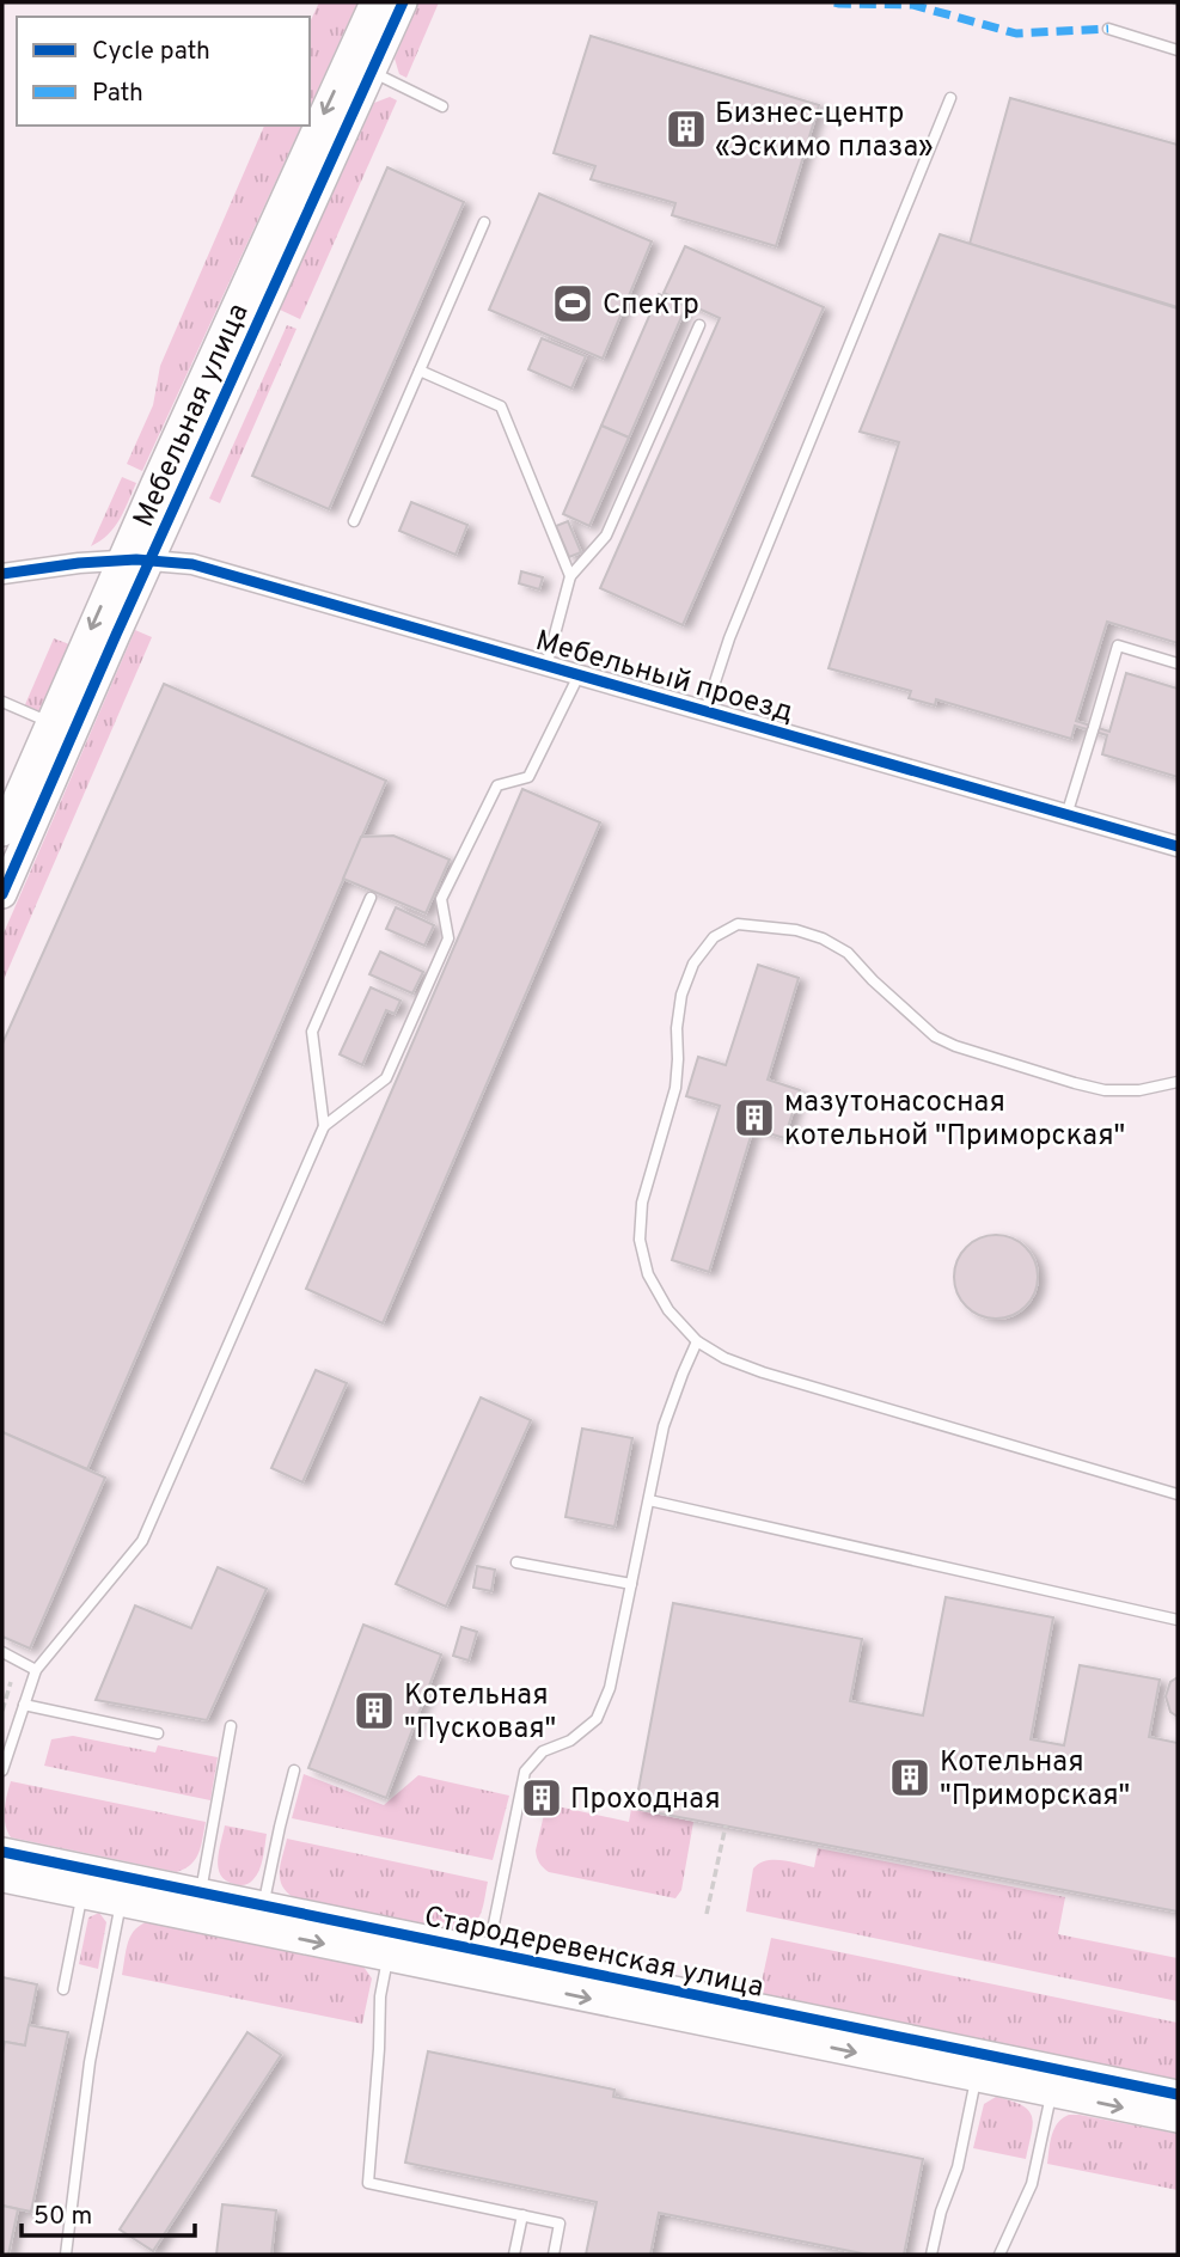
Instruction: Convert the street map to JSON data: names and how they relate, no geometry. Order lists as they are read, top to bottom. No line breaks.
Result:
{"streets":{"street":["Мебельная улица","Мебельный проезд","Стародеревенская улица"]},"crossings":[["Мебельная улица","Мебельный проезд"]],"places":{"building":["Бизнес-центр «Эскимо плаза»","мазутонасосная котельной \"Приморская\"","Котельная \"Пусковая\"","Котельная \"Приморская\"","Проходная"],"sports":["Спектр"]},"legend":["Cycle path","Path"],"scale_bar":"50 m"}
